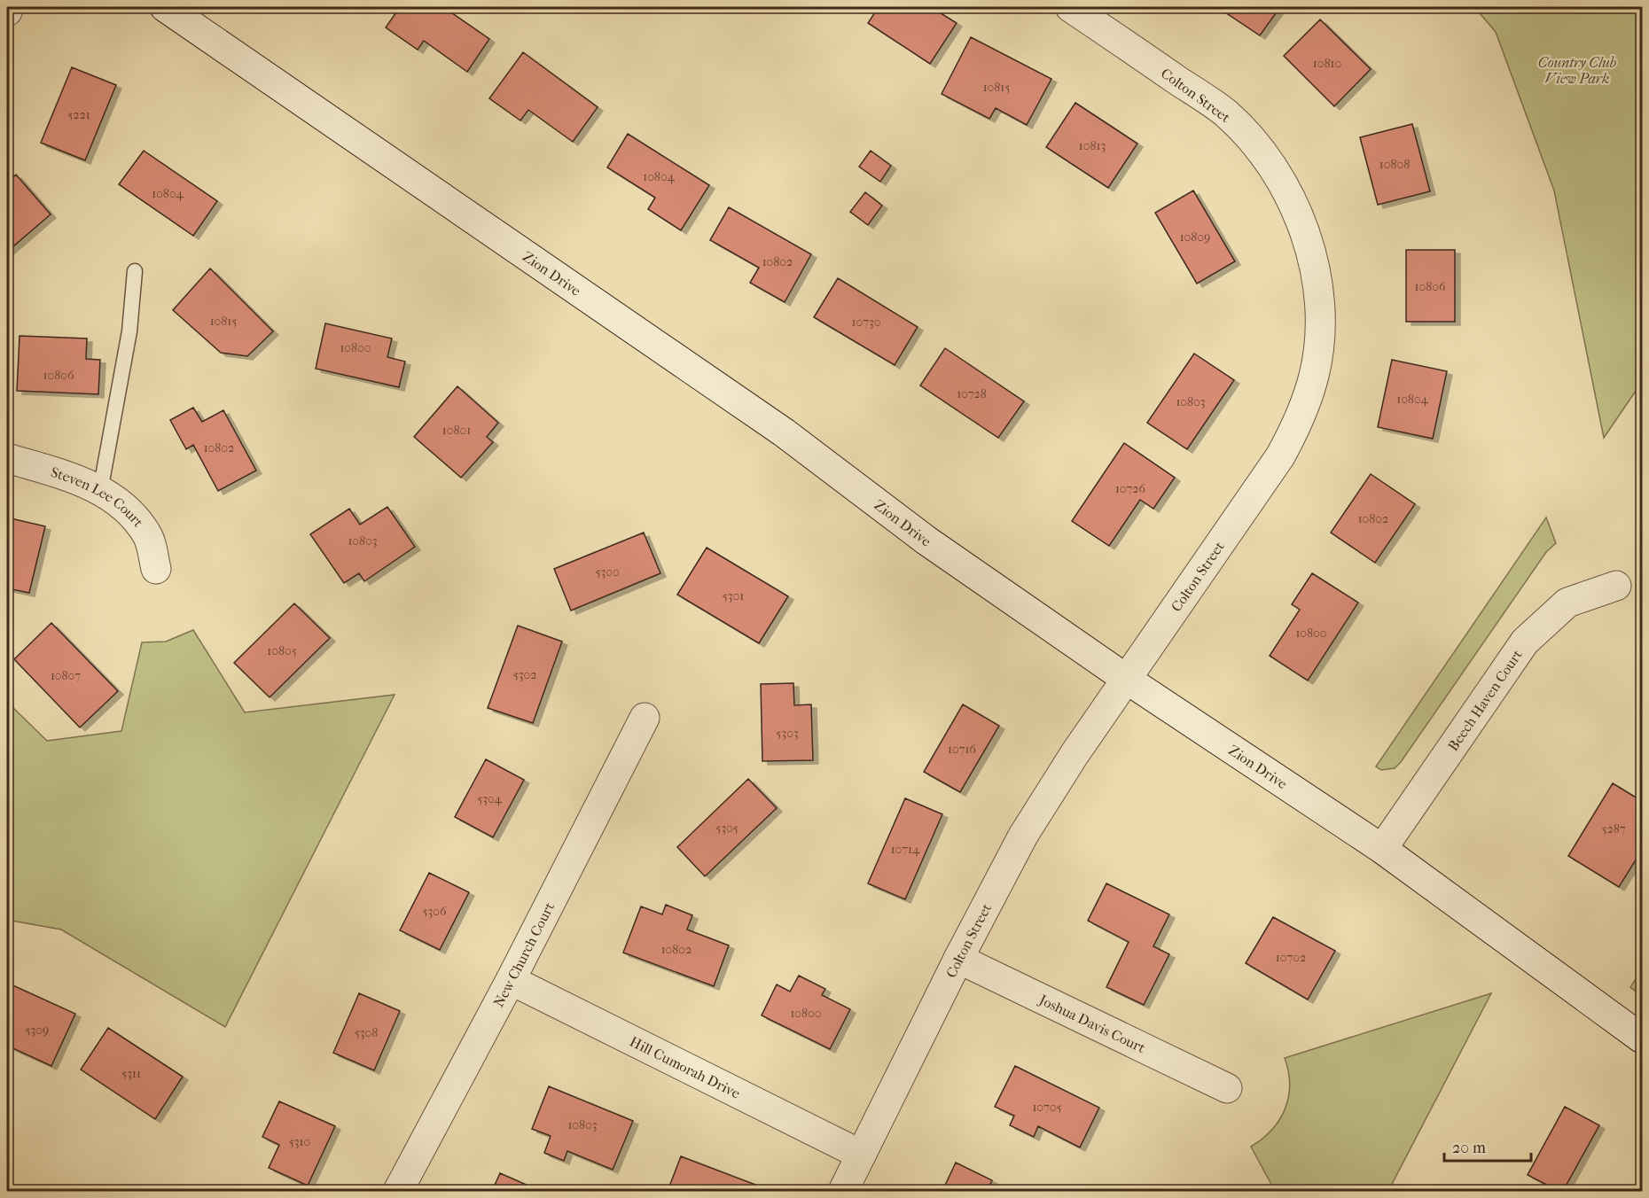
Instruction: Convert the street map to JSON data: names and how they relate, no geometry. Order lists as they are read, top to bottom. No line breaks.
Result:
{"streets":{"street":["Colton Street","Zion Drive","Steven Lee Court","Beech Haven Court","New Church Court","Joshua Davis Court","Hill Cumorah Drive"]},"crossings":[["Colton Street","Zion Drive"],["Colton Street","Joshua Davis Court"],["Colton Street","Hill Cumorah Drive"],["Zion Drive","Beech Haven Court"],["New Church Court","Hill Cumorah Drive"]],"parks":["Country Club View Park"],"house_numbers":["10810","10815","5221","10813","10808","10804","10804","10809","10802","10806","10815","10730","10800","10806","10728","10804","10803","10801","10802","10726","10802","10803","5300","5301","10800","10805","5302","10807","5303","10716","5304","5305","5287","10714","5306","10802","10702","10800","5309","5308","5311","10705","10803","5310"],"scale_bar":"20 m"}
